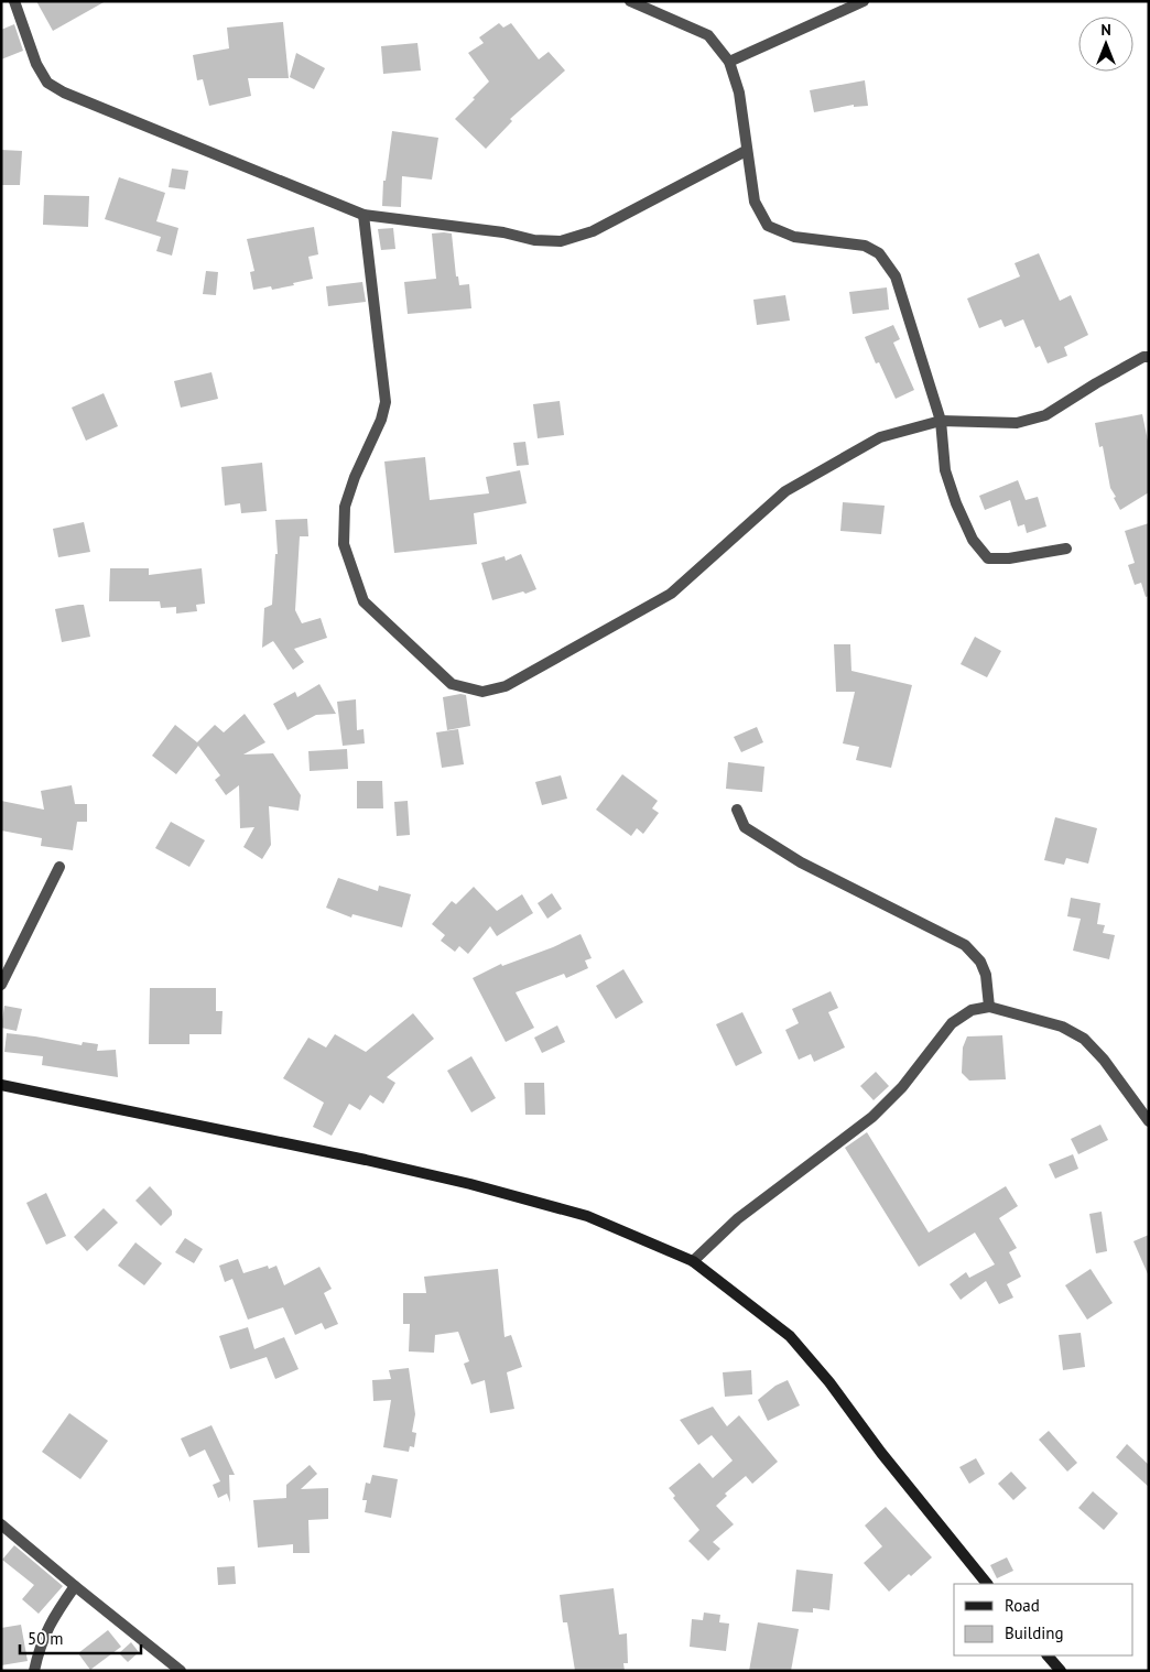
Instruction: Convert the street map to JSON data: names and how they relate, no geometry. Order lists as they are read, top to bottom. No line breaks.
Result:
{"legend":["Road","Building"],"scale_bar":"50 m","north":"top"}
